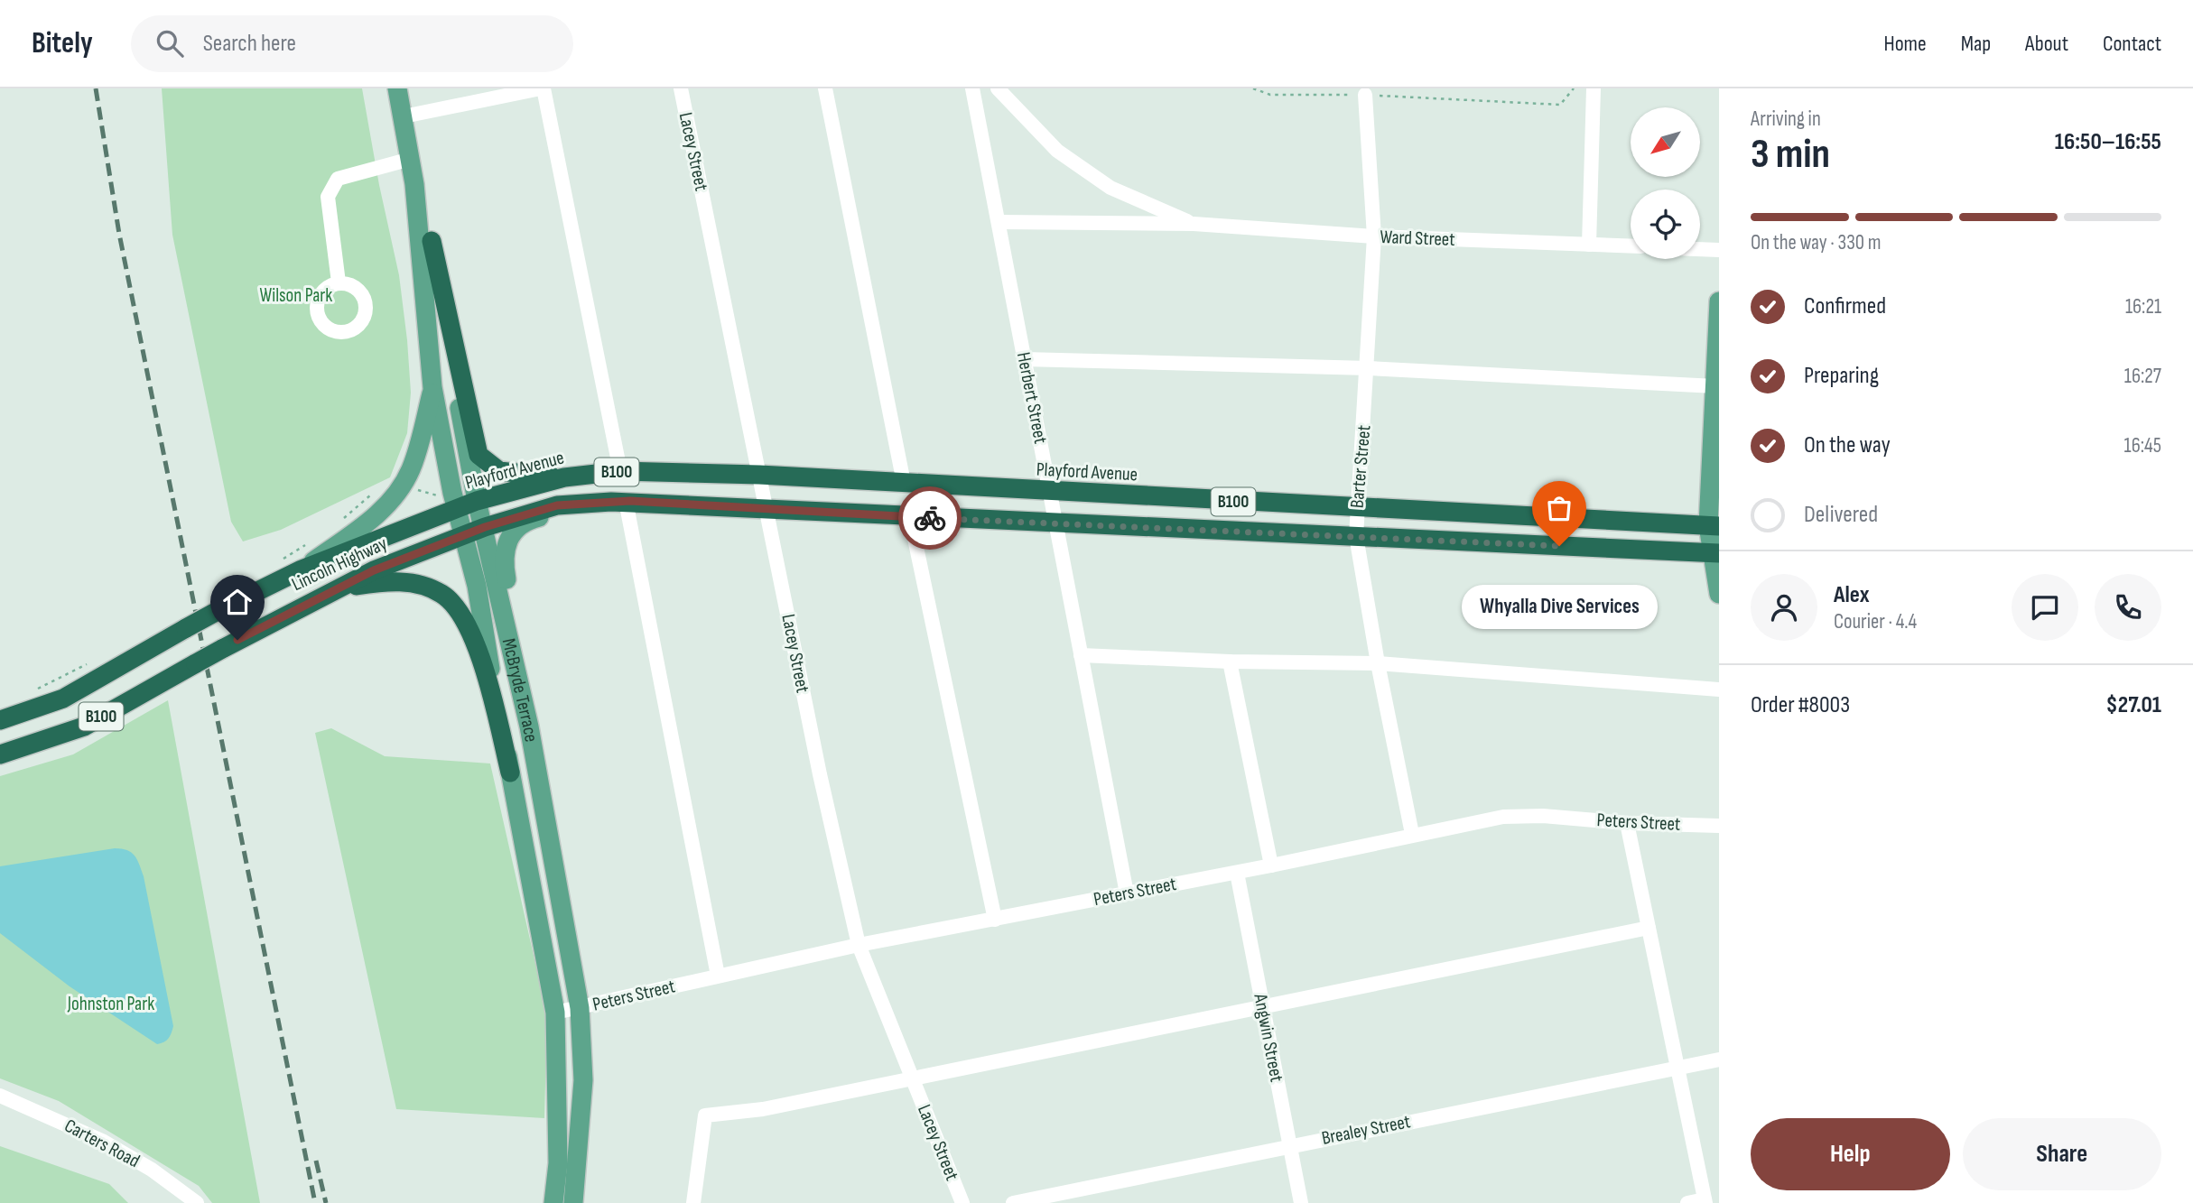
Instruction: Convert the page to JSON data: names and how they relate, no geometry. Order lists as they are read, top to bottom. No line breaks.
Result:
{"streets":{"highway":["Playford Avenue","B100","Lincoln Highway"],"main road":["McBryde Terrace"],"street":["Lacey Street","Ward Street","Herbert Street","Barter Street","Peters Street","Angwin Street","Brealey Street","Carters Road"]},"crossings":[["Lacey Street","Playford Avenue"],["Lacey Street","B100"],["Lacey Street","Peters Street"],["Ward Street","Herbert Street"],["Ward Street","Barter Street"],["Herbert Street","Playford Avenue"],["Herbert Street","B100"],["Herbert Street","Peters Street"],["Barter Street","Playford Avenue"],["Barter Street","B100"],["Barter Street","Peters Street"],["Playford Avenue","Lincoln Highway"],["Playford Avenue","McBryde Terrace"],["B100","Lincoln Highway"],["B100","McBryde Terrace"],["Lincoln Highway","McBryde Terrace"],["McBryde Terrace","Peters Street"],["Peters Street","Angwin Street"],["Angwin Street","Brealey Street"]],"parks":["Wilson Park","Johnston Park"],"places":["Whyalla Dive Services"],"north":"bottom left","page":{"header":"Bitely","search":"Search here","nav":["Home","Map","About","Contact"],"heading":["3 min","Arriving in","16:50–16:55"],"panel":["Alex","Courier · 4.4","Order #8003","$27.01"],"bar":"On the way · 330 m","list":[["Confirmed","16:21"],["Preparing","16:27"],["On the way","16:45"],"Delivered"],"bubble":"Whyalla Dive Services","buttons":["Help","Share"]}}
